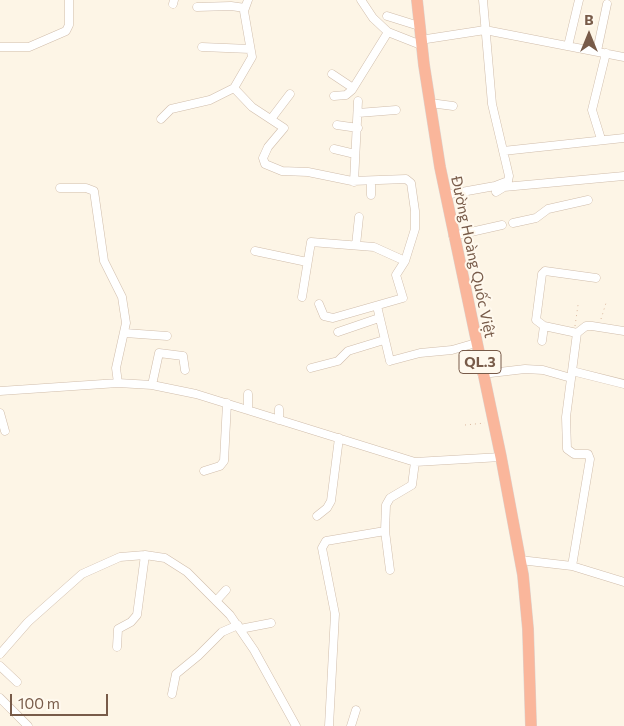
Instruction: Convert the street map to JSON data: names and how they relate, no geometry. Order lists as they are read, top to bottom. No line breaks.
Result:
{"streets":{"highway":["Đường Hoàng Quốc Việt","QL.3"]},"scale_bar":"100 m","north":"top"}
